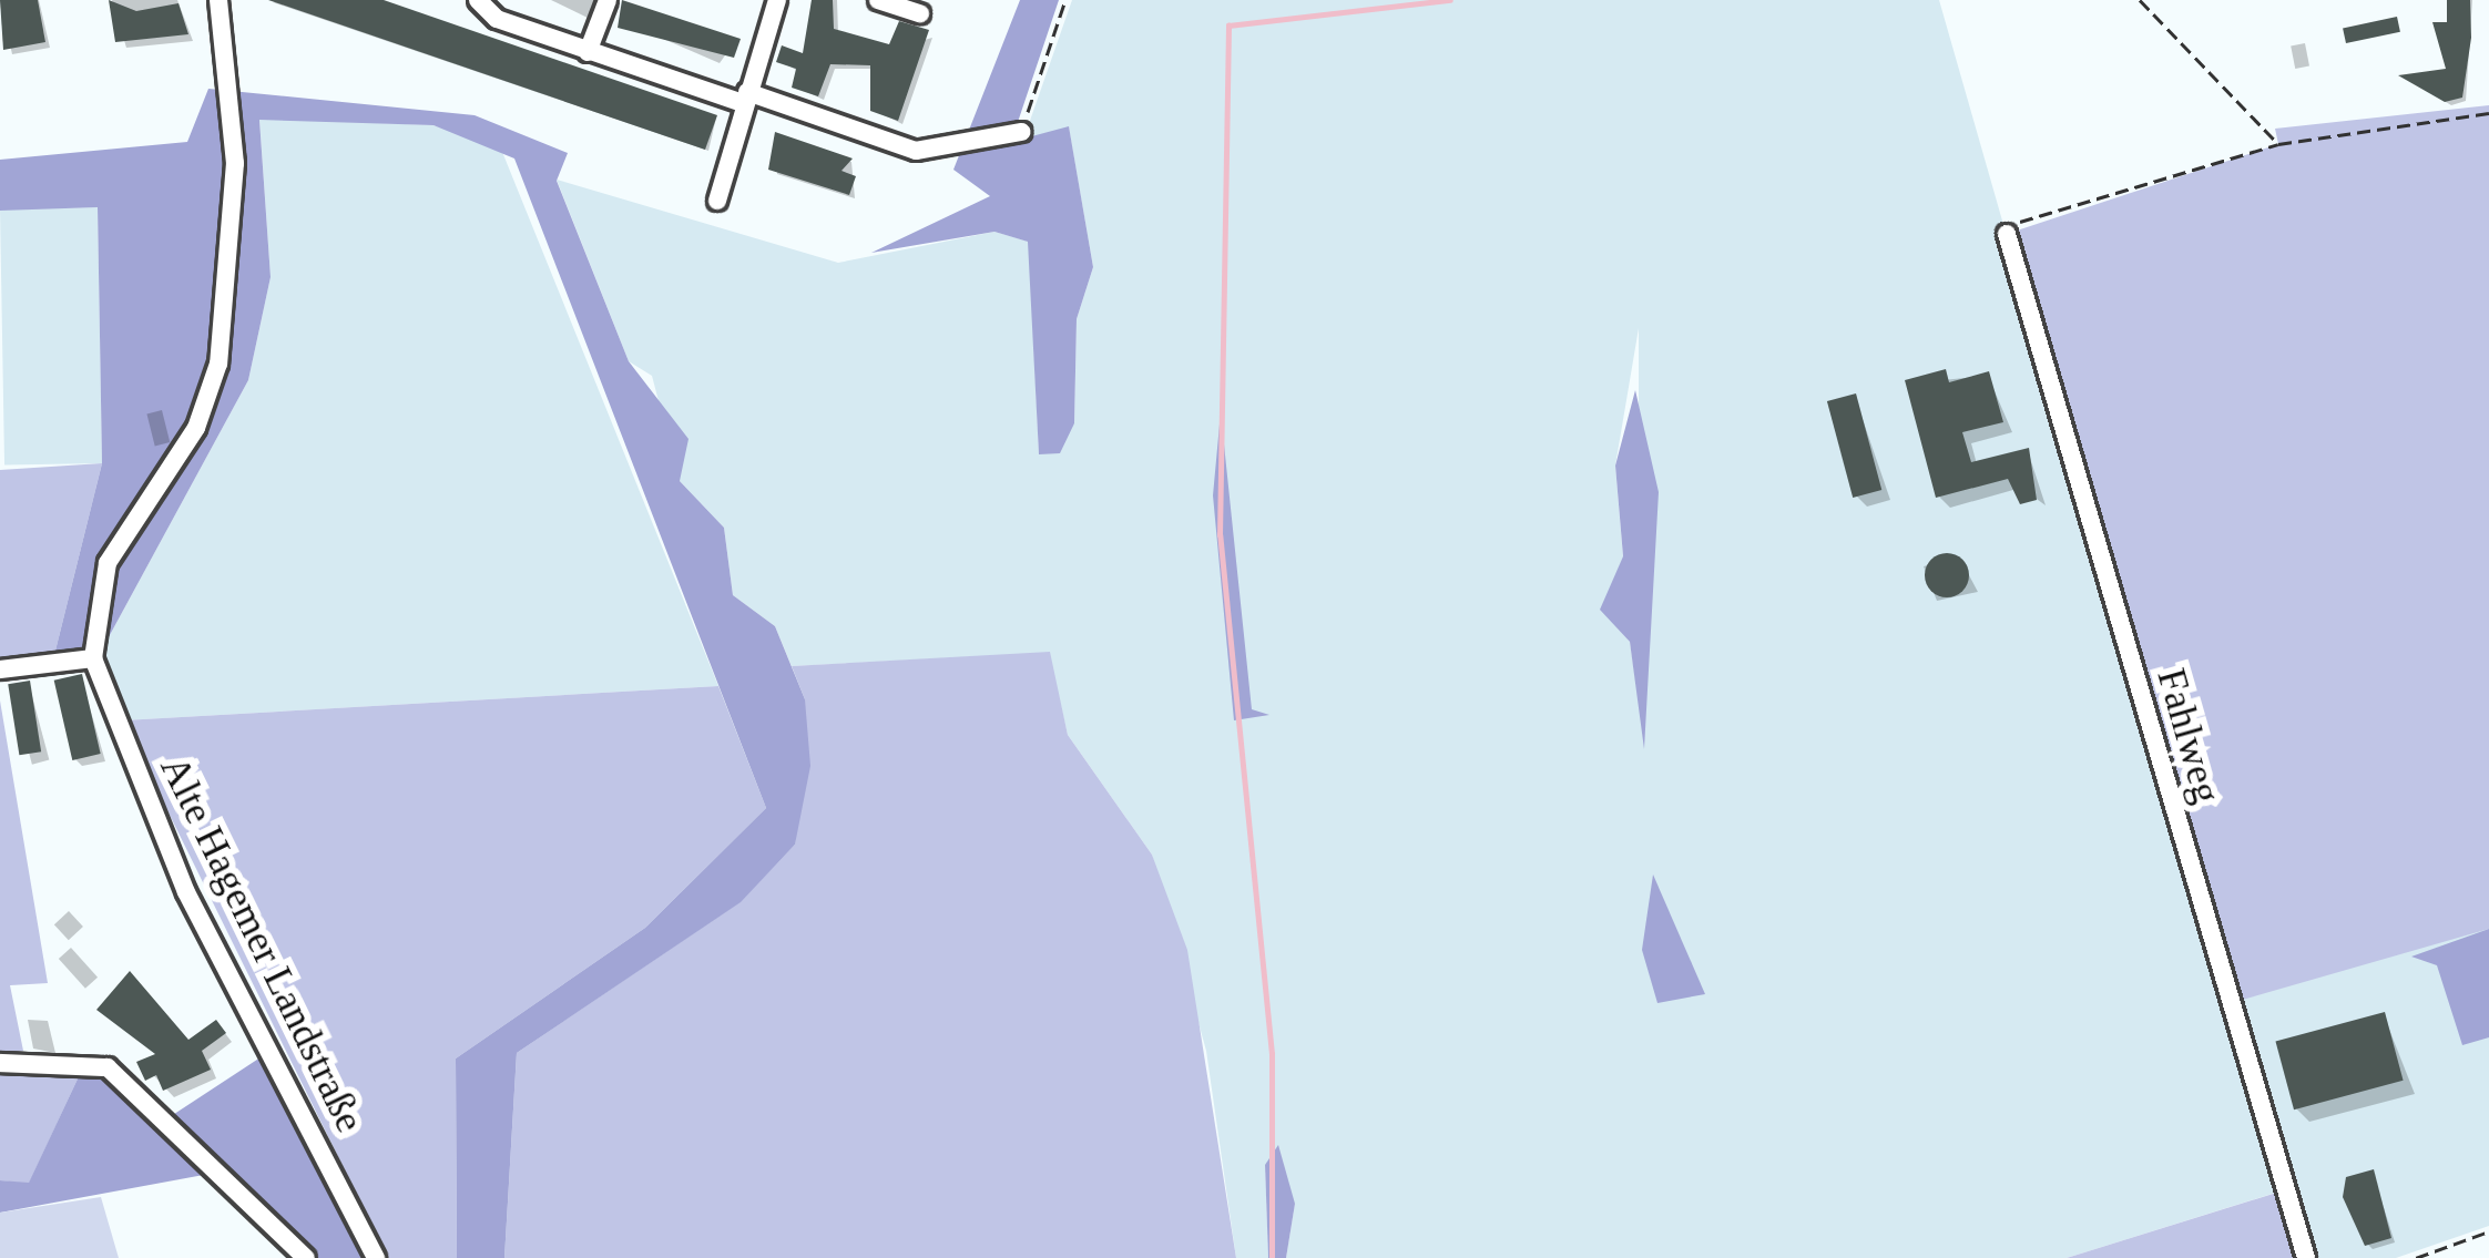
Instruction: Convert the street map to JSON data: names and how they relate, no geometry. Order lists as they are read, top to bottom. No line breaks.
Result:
{"streets":{"street":["Fahlweg","Alte Hagemer Landstraße"]}}
